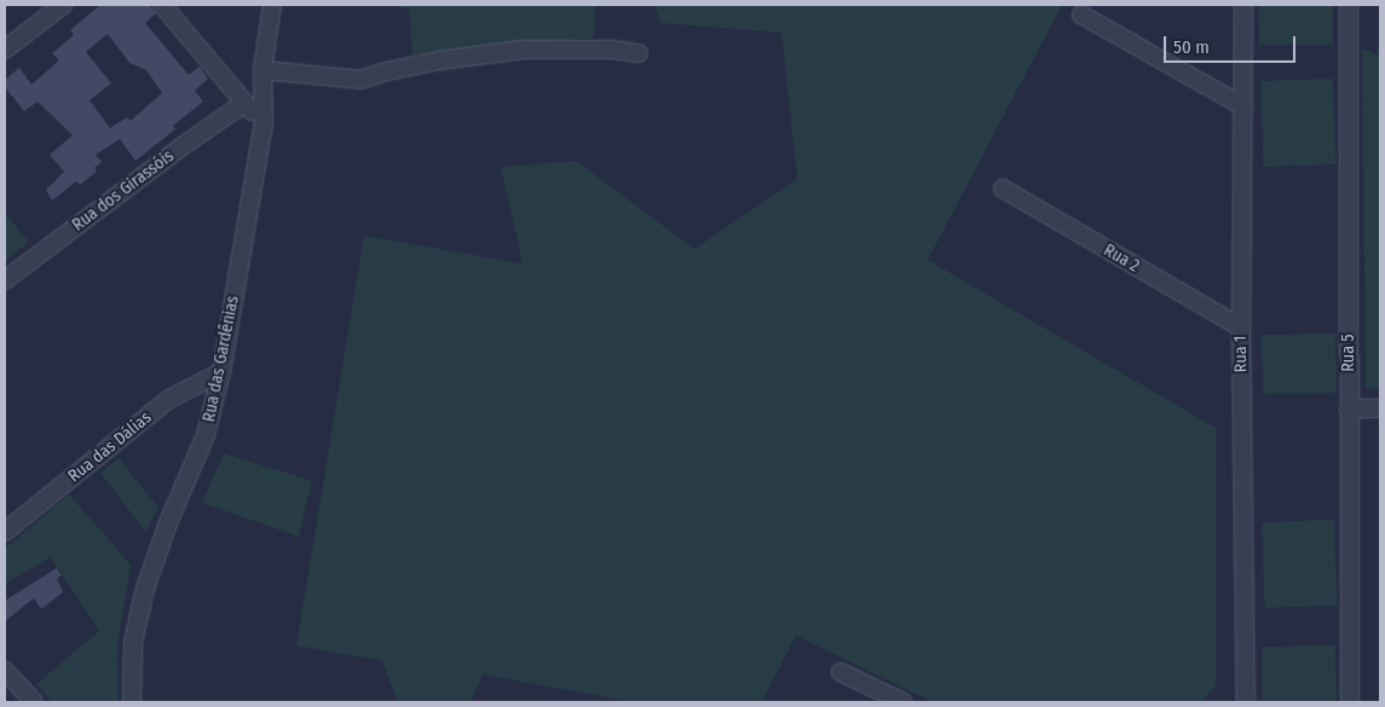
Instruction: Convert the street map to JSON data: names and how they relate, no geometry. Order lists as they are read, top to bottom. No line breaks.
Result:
{"streets":{"street":["Rua dos Girassóis","Rua 2","Rua 5","Rua 1","Rua das Gardênias","Rua das Dálias"]},"crossings":[["Rua 2","Rua 1"],["Rua das Gardênias","Rua das Dálias"]],"scale_bar":"50 m"}
